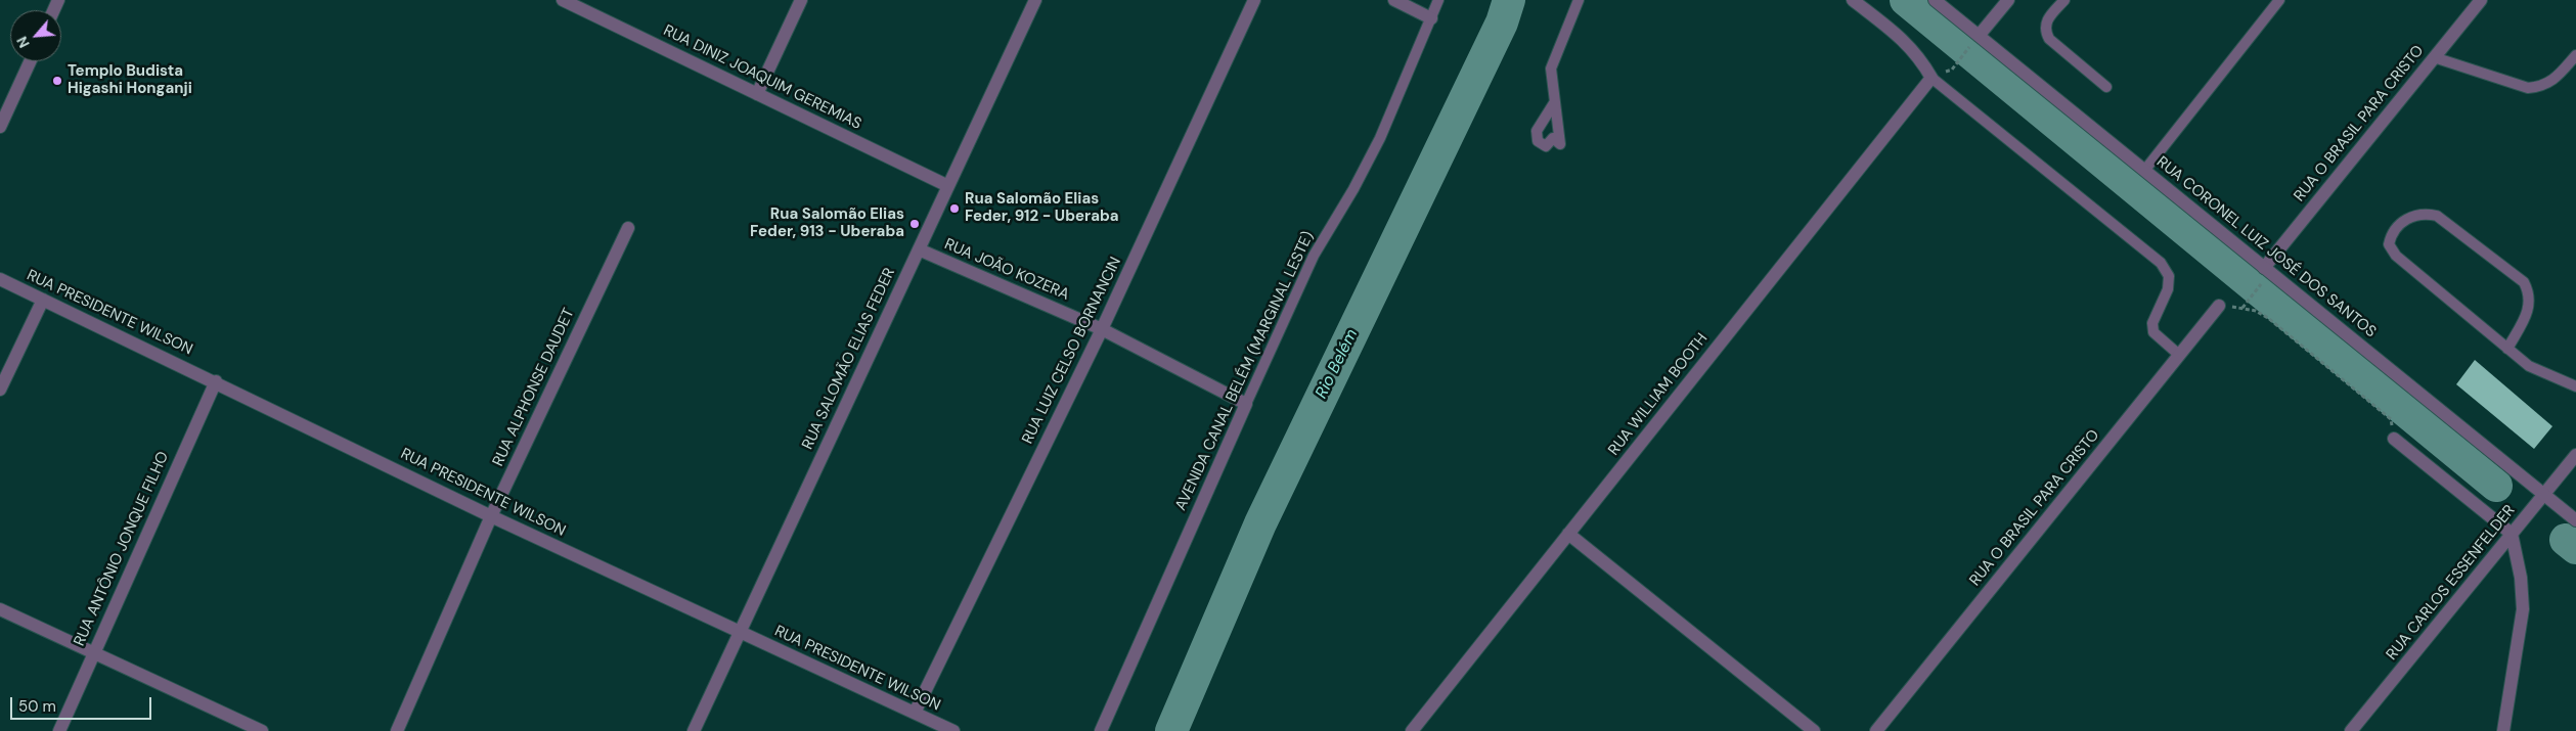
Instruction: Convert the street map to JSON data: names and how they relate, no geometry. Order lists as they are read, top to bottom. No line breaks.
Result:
{"streets":{"street":["RUA DINIZ JOAQUIM GEREMIAS","RUA O BRASIL PARA CRISTO","RUA CORONEL LUIZ JOSÉ DOS SANTOS","RUA JOÃO KOZERA","RUA PRESIDENTE WILSON","RUA LUIZ CELSO BORNANCIN","RUA SALOMÃO ELIAS FEDER","AVENIDA CANAL BELÉM (MARGINAL LESTE)","RUA ALPHONSE DAUDET","RUA WILLIAM BOOTH","RUA ANTÔNIO JONQUE FILHO","RUA CARLOS ESSENFELDER"]},"crossings":[["RUA DINIZ JOAQUIM GEREMIAS","RUA SALOMÃO ELIAS FEDER"],["RUA O BRASIL PARA CRISTO","RUA CORONEL LUIZ JOSÉ DOS SANTOS"],["RUA CORONEL LUIZ JOSÉ DOS SANTOS","RUA CARLOS ESSENFELDER"],["RUA JOÃO KOZERA","RUA LUIZ CELSO BORNANCIN"],["RUA JOÃO KOZERA","RUA SALOMÃO ELIAS FEDER"],["RUA JOÃO KOZERA","AVENIDA CANAL BELÉM (MARGINAL LESTE)"],["RUA PRESIDENTE WILSON","RUA LUIZ CELSO BORNANCIN"],["RUA PRESIDENTE WILSON","RUA SALOMÃO ELIAS FEDER"],["RUA PRESIDENTE WILSON","RUA ALPHONSE DAUDET"],["RUA PRESIDENTE WILSON","RUA ANTÔNIO JONQUE FILHO"]],"water":["Rio Belém"],"places":["Templo Budista Higashi Honganji","Rua Salomão Elias Feder, 912 - Uberaba","Rua Salomão Elias Feder, 913 - Uberaba"],"scale_bar":"50 m","north":"bottom left"}
